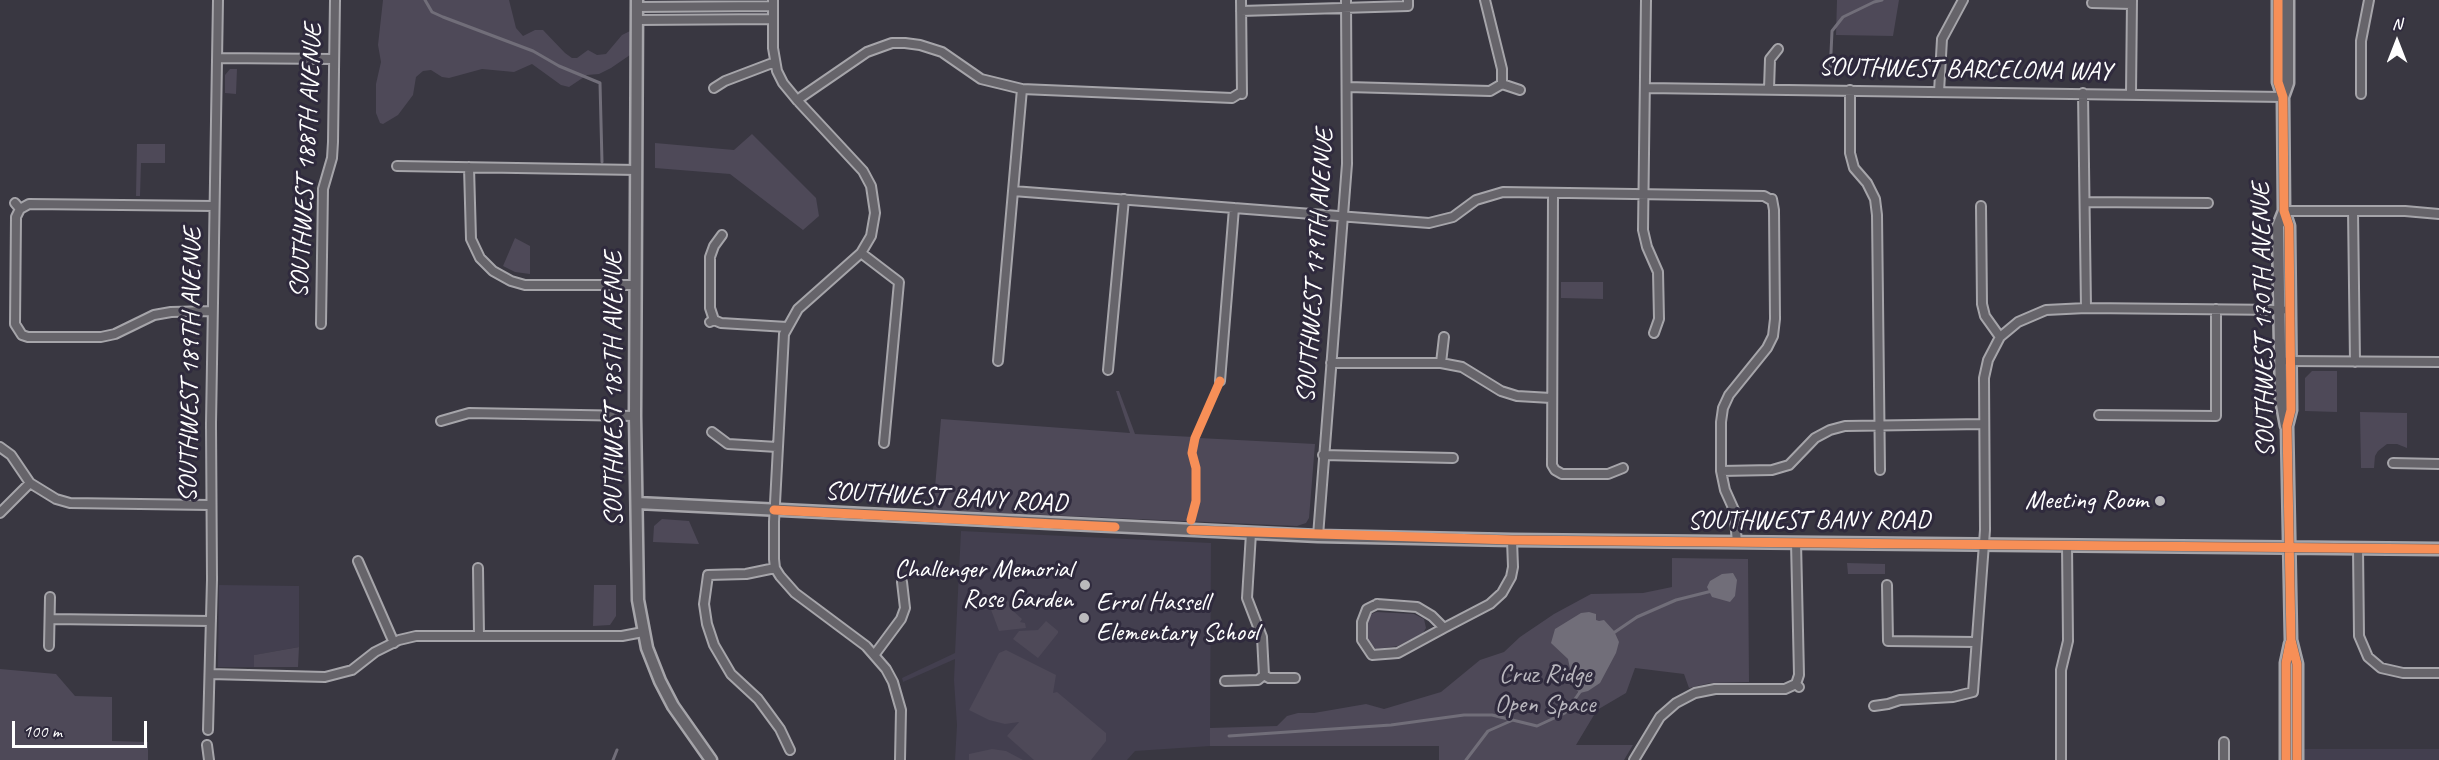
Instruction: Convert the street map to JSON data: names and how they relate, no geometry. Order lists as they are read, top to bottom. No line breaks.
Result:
{"streets":{"street":["SOUTHWEST BARCELONA WAY","SOUTHWEST 188TH AVENUE","SOUTHWEST 179TH AVENUE","SOUTHWEST 170TH AVENUE","SOUTHWEST 189TH AVENUE","SOUTHWEST 185TH AVENUE","SOUTHWEST BANY ROAD"]},"crossings":[["SOUTHWEST BARCELONA WAY","SOUTHWEST 170TH AVENUE"],["SOUTHWEST 179TH AVENUE","SOUTHWEST BANY ROAD"],["SOUTHWEST 170TH AVENUE","SOUTHWEST BANY ROAD"],["SOUTHWEST 185TH AVENUE","SOUTHWEST BANY ROAD"]],"parks":["Cruz Ridge Open Space"],"places":["Meeting Room","Challenger Memorial Rose Garden","Errol Hassell Elementary School"],"scale_bar":"100 m","north":"top"}
